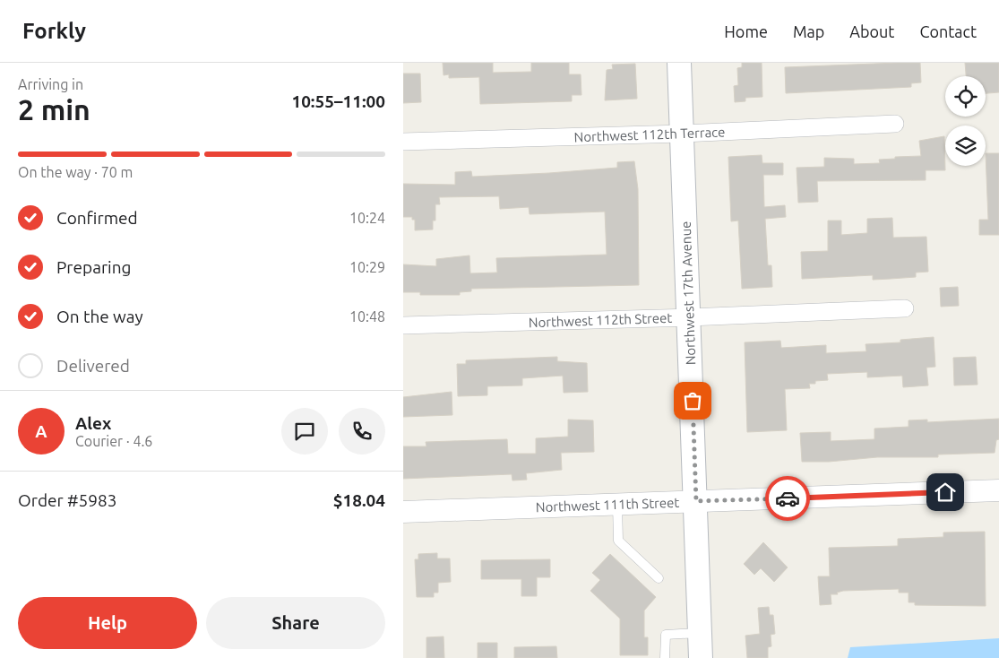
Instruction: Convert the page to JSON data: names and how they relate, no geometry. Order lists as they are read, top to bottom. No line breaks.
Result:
{"streets":{"main road":["Northwest 17th Avenue"],"street":["Northwest 112th Terrace","Northwest 112th Street","Northwest 111th Street"]},"crossings":[["Northwest 112th Terrace","Northwest 17th Avenue"],["Northwest 17th Avenue","Northwest 112th Street"],["Northwest 17th Avenue","Northwest 111th Street"]],"page":{"header":"Forkly","nav":["Home","Map","About","Contact"],"heading":["2 min","Arriving in","10:55–11:00"],"panel":["Alex","Courier · 4.6","Order #5983","$18.04"],"bar":"On the way · 70 m","list":[["Confirmed","10:24"],["Preparing","10:29"],["On the way","10:48"],"Delivered"],"round":"A","buttons":["Help","Share"]}}
